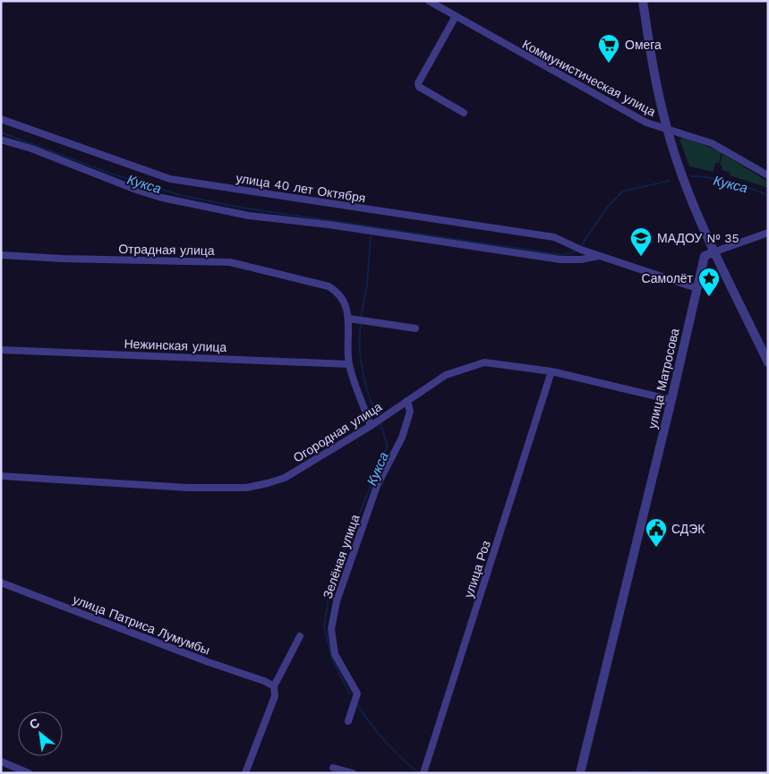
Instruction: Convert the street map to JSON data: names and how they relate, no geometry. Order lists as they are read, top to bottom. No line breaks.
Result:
{"streets":{"street":["Коммунистическая улица","улица 40 лет Октября","Отрадная улица","Нежинская улица","улица Матросова","Огородная улица","Зелёная улица","улица Роз","улица Патриса Лумумбы"]},"crossings":[["улица 40 лет Октября","улица Матросова"],["улица Матросова","Огородная улица"],["Огородная улица","Зелёная улица"],["Огородная улица","улица Роз"]],"water":["Кукса"],"places":{"supermarket":["Омега"],"school or university":["МАДОУ № 35"],"place":["Самолёт"],"public building":["СДЭК"]},"north":"top left"}
